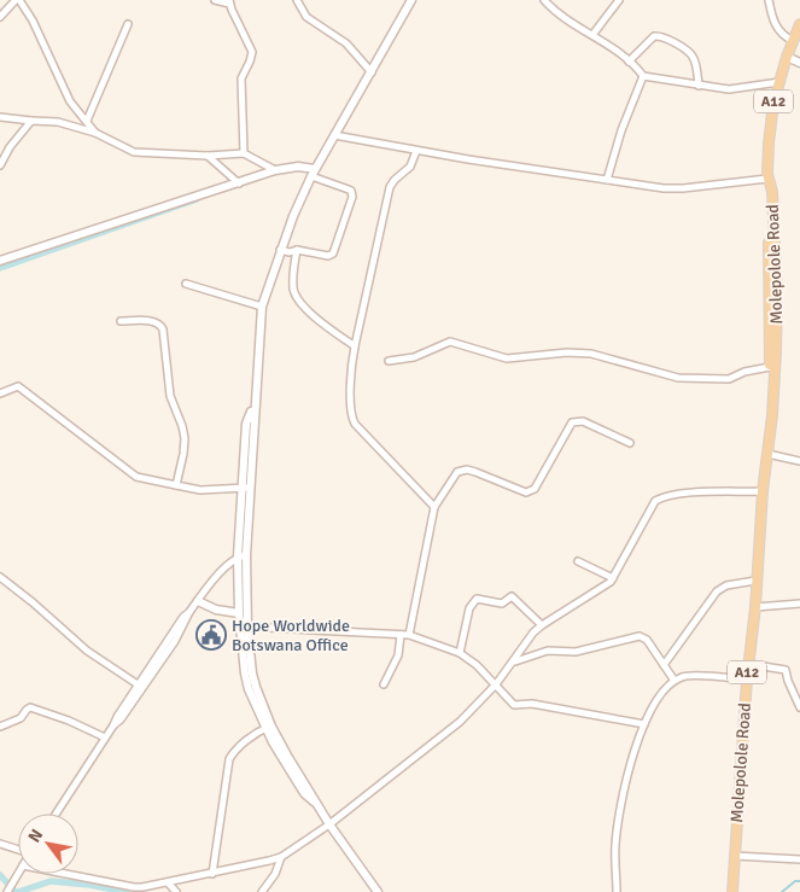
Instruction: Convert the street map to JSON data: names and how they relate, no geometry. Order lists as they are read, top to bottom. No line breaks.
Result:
{"streets":{"main road":["A12","Molepolole Road"]},"places":{"public building":["Hope Worldwide Botswana Office"]},"north":"top left"}
